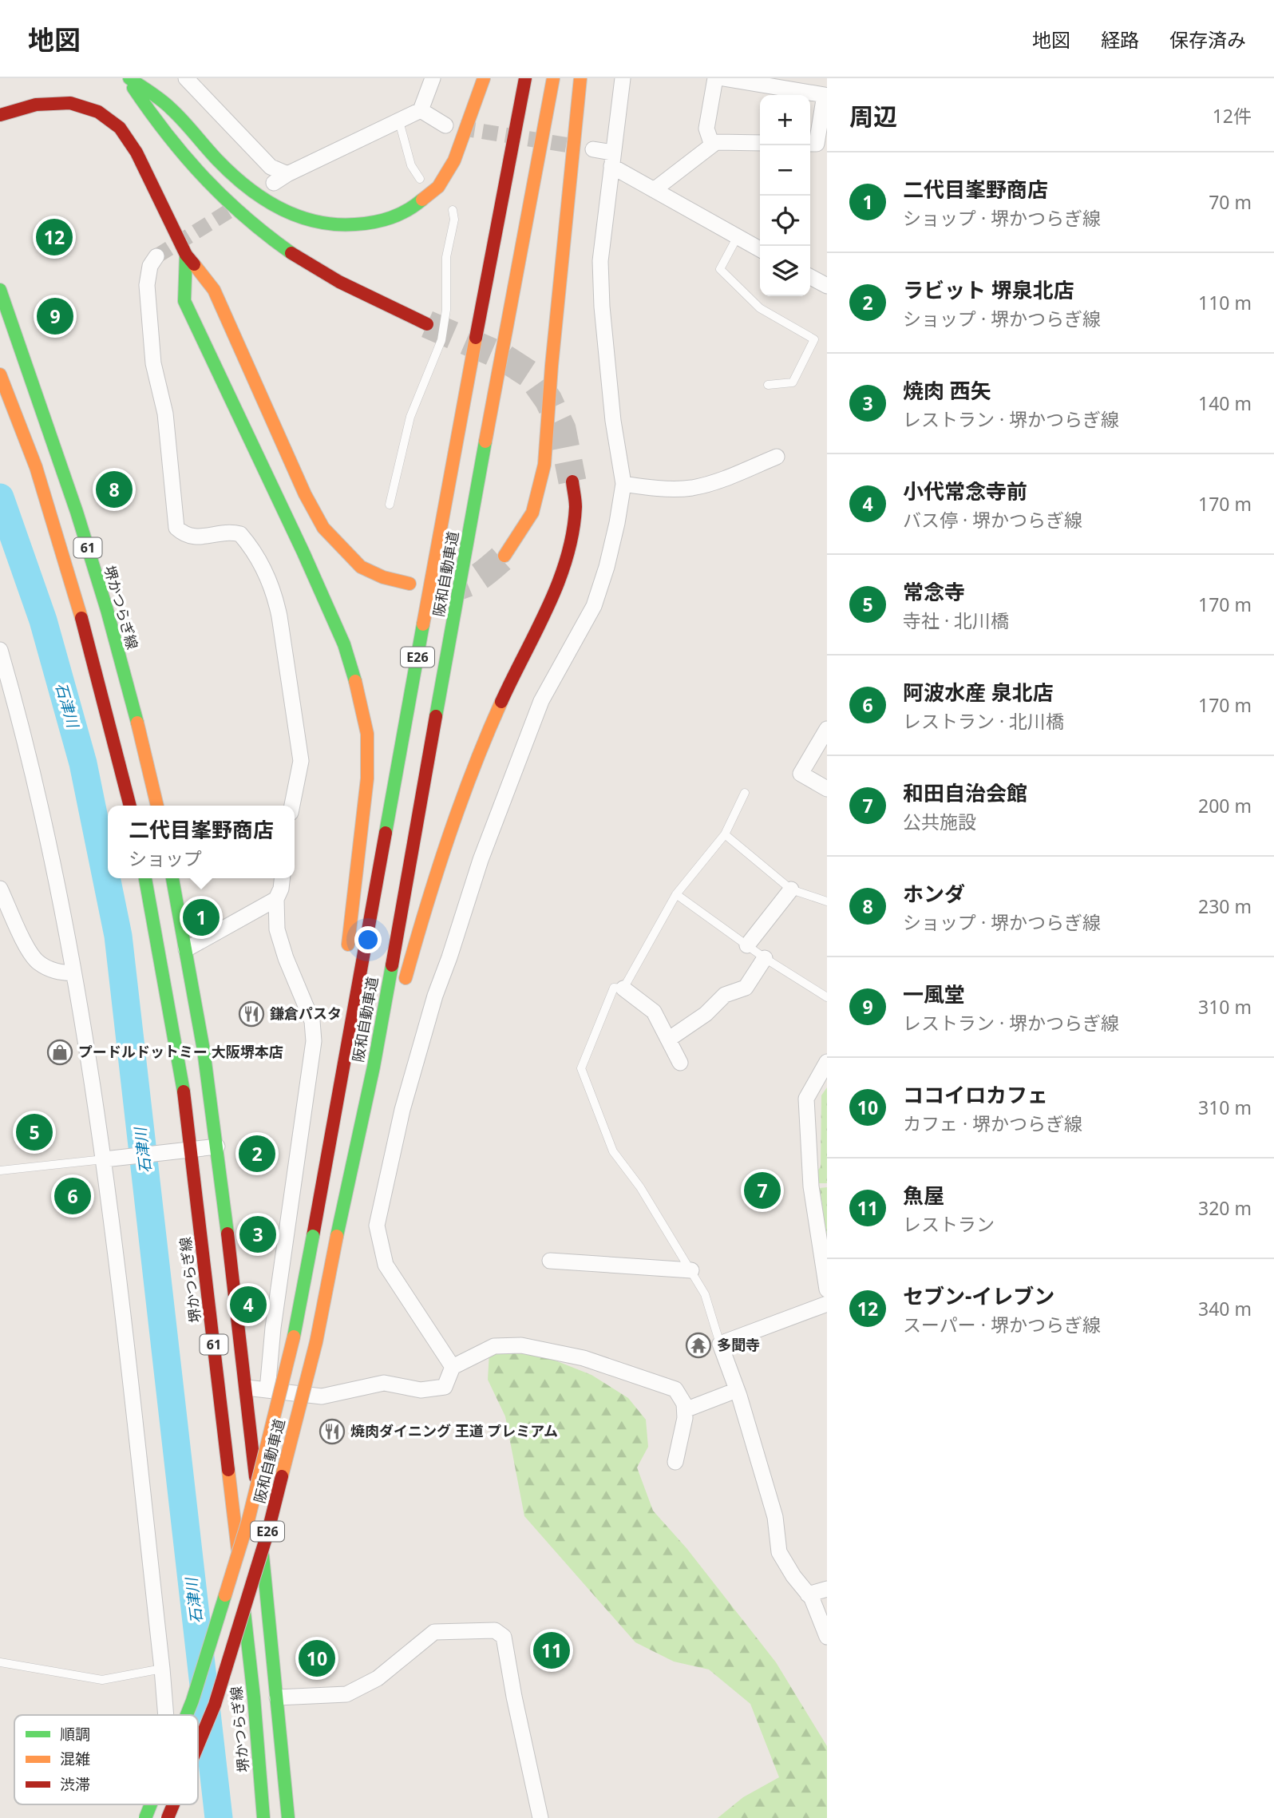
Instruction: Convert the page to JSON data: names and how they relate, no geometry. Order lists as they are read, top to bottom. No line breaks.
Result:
{"streets":{"main road":["61","阪和自動車道","堺かつらぎ線","E26"]},"water":["石津川"],"places":{"restaurant":["鎌倉パスタ","焼肉ダイニング 王道 プレミアム"],"shop":["プードルドットミー 大阪堺本店"],"temple":["多聞寺"]},"legend":["順調","混雑","渋滞"],"page":{"header":"地図","nav":["地図","経路","保存済み"],"heading":["周辺","12件"],"map_buttons":["+","−"],"list":[{"mark":"1","name":"二代目峯野商店","note":"ショップ · 堺かつらぎ線","value":"70 m"},{"mark":"2","name":"ラビット 堺泉北店","note":"ショップ · 堺かつらぎ線","value":"110 m"},{"mark":"3","name":"焼肉 西矢","note":"レストラン · 堺かつらぎ線","value":"140 m"},{"mark":"4","name":"小代常念寺前","note":"バス停 · 堺かつらぎ線","value":"170 m"},{"mark":"5","name":"常念寺","note":"寺社 · 北川橋","value":"170 m"},{"mark":"6","name":"阿波水産 泉北店","note":"レストラン · 北川橋","value":"170 m"},{"mark":"7","name":"和田自治会館","note":"公共施設","value":"200 m"},{"mark":"8","name":"ホンダ","note":"ショップ · 堺かつらぎ線","value":"230 m"},{"mark":"9","name":"一風堂","note":"レストラン · 堺かつらぎ線","value":"310 m"},{"mark":"10","name":"ココイロカフェ","note":"カフェ · 堺かつらぎ線","value":"310 m"},{"mark":"11","name":"魚屋","note":"レストラン","value":"320 m"},{"mark":"12","name":"セブン-イレブン","note":"スーパー · 堺かつらぎ線","value":"340 m"}],"pins":["12","9","8","1","5","2","7","6","3","4","11","10"],"popup":["二代目峯野商店","ショップ"]}}
